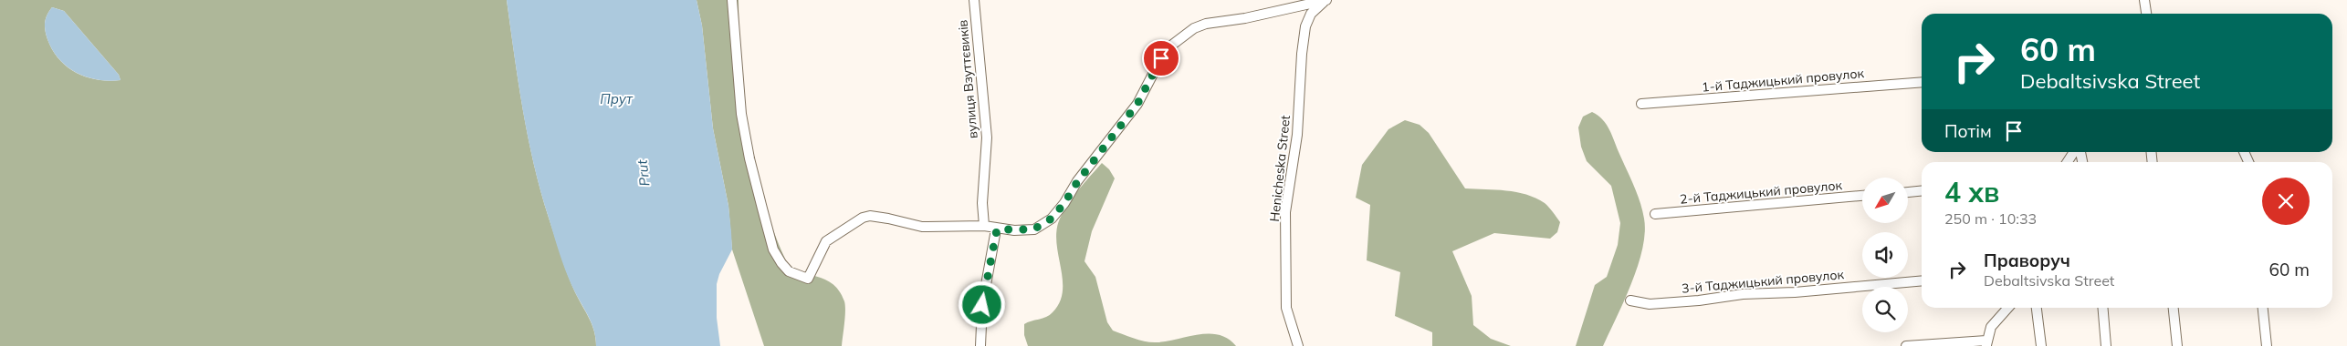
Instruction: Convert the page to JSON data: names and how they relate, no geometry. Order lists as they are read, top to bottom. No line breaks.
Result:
{"streets":{"street":["вулиця Взуттєвиків","1-й Таджицький провулок","Henicheska Street","2-й Таджицький провулок","3-й Таджицький провулок"]},"water":["Прут","Prut"],"north":"bottom left","page":{"turn":["60 m","Debaltsivska Street"],"then":"Потім","heading":["4 хв","250 m · 10:33"],"list":[{"name":"Праворуч","note":"Debaltsivska Street","value":"60 m"}]}}
